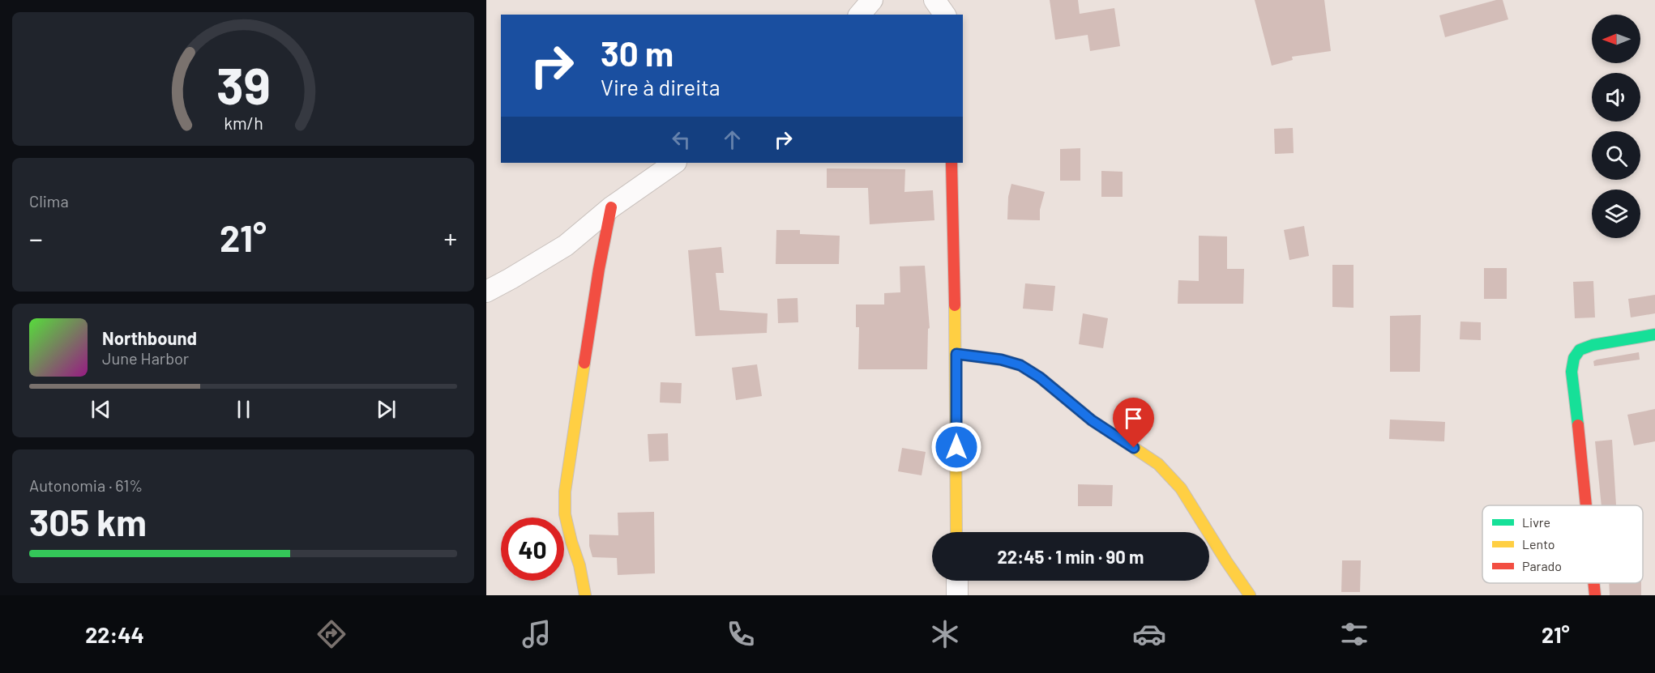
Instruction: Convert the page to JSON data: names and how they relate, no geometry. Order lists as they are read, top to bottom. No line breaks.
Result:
{"legend":["Livre","Lento","Parado"],"north":"left","page":{"turn":["30 m","Vire à direita"],"tile":["Clima",["Autonomia · 61%","305 km"]],"heat":["−","21°","+"],"song":["Northbound","June Harbor"],"limit":"40","trip":"22:45 · 1 min · 90 m","tabs":["22:44","21°"],"gauge":["39","km/h"]}}
